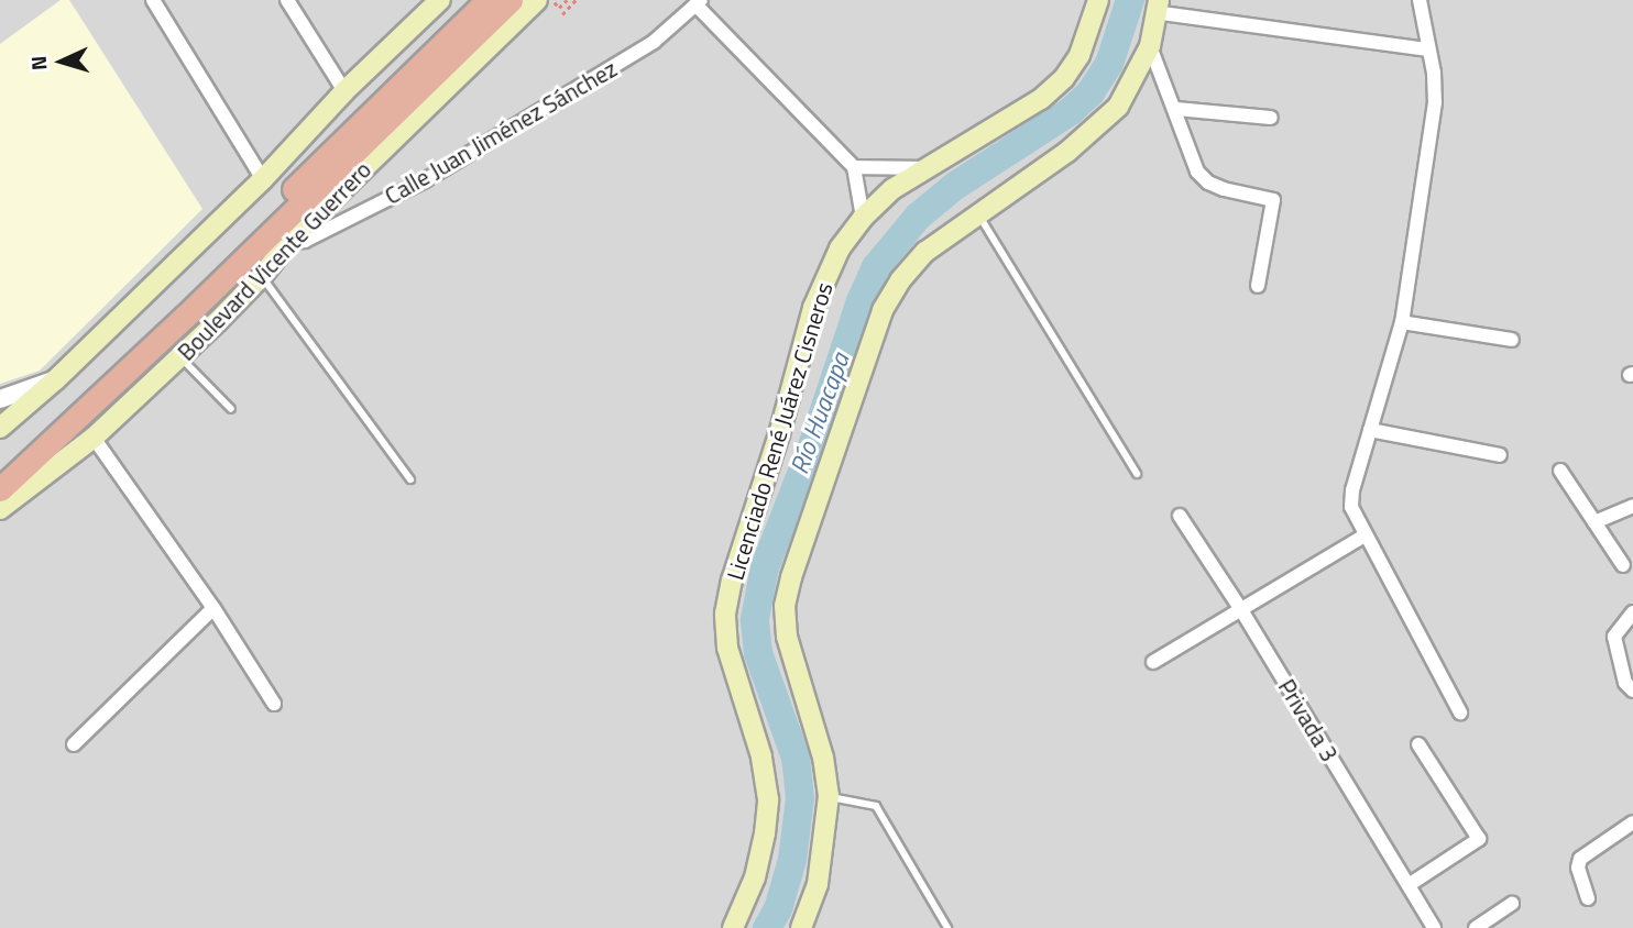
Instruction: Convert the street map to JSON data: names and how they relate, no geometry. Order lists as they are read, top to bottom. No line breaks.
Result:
{"streets":{"highway":["Boulevard Vicente Guerrero"],"main road":["Licenciado René Juárez Cisneros"],"street":["Calle Juan Jiménez Sánchez","Privada 3"]},"crossings":[["Calle Juan Jiménez Sánchez","Boulevard Vicente Guerrero"]],"water":["Río Huacapa"],"north":"left"}
